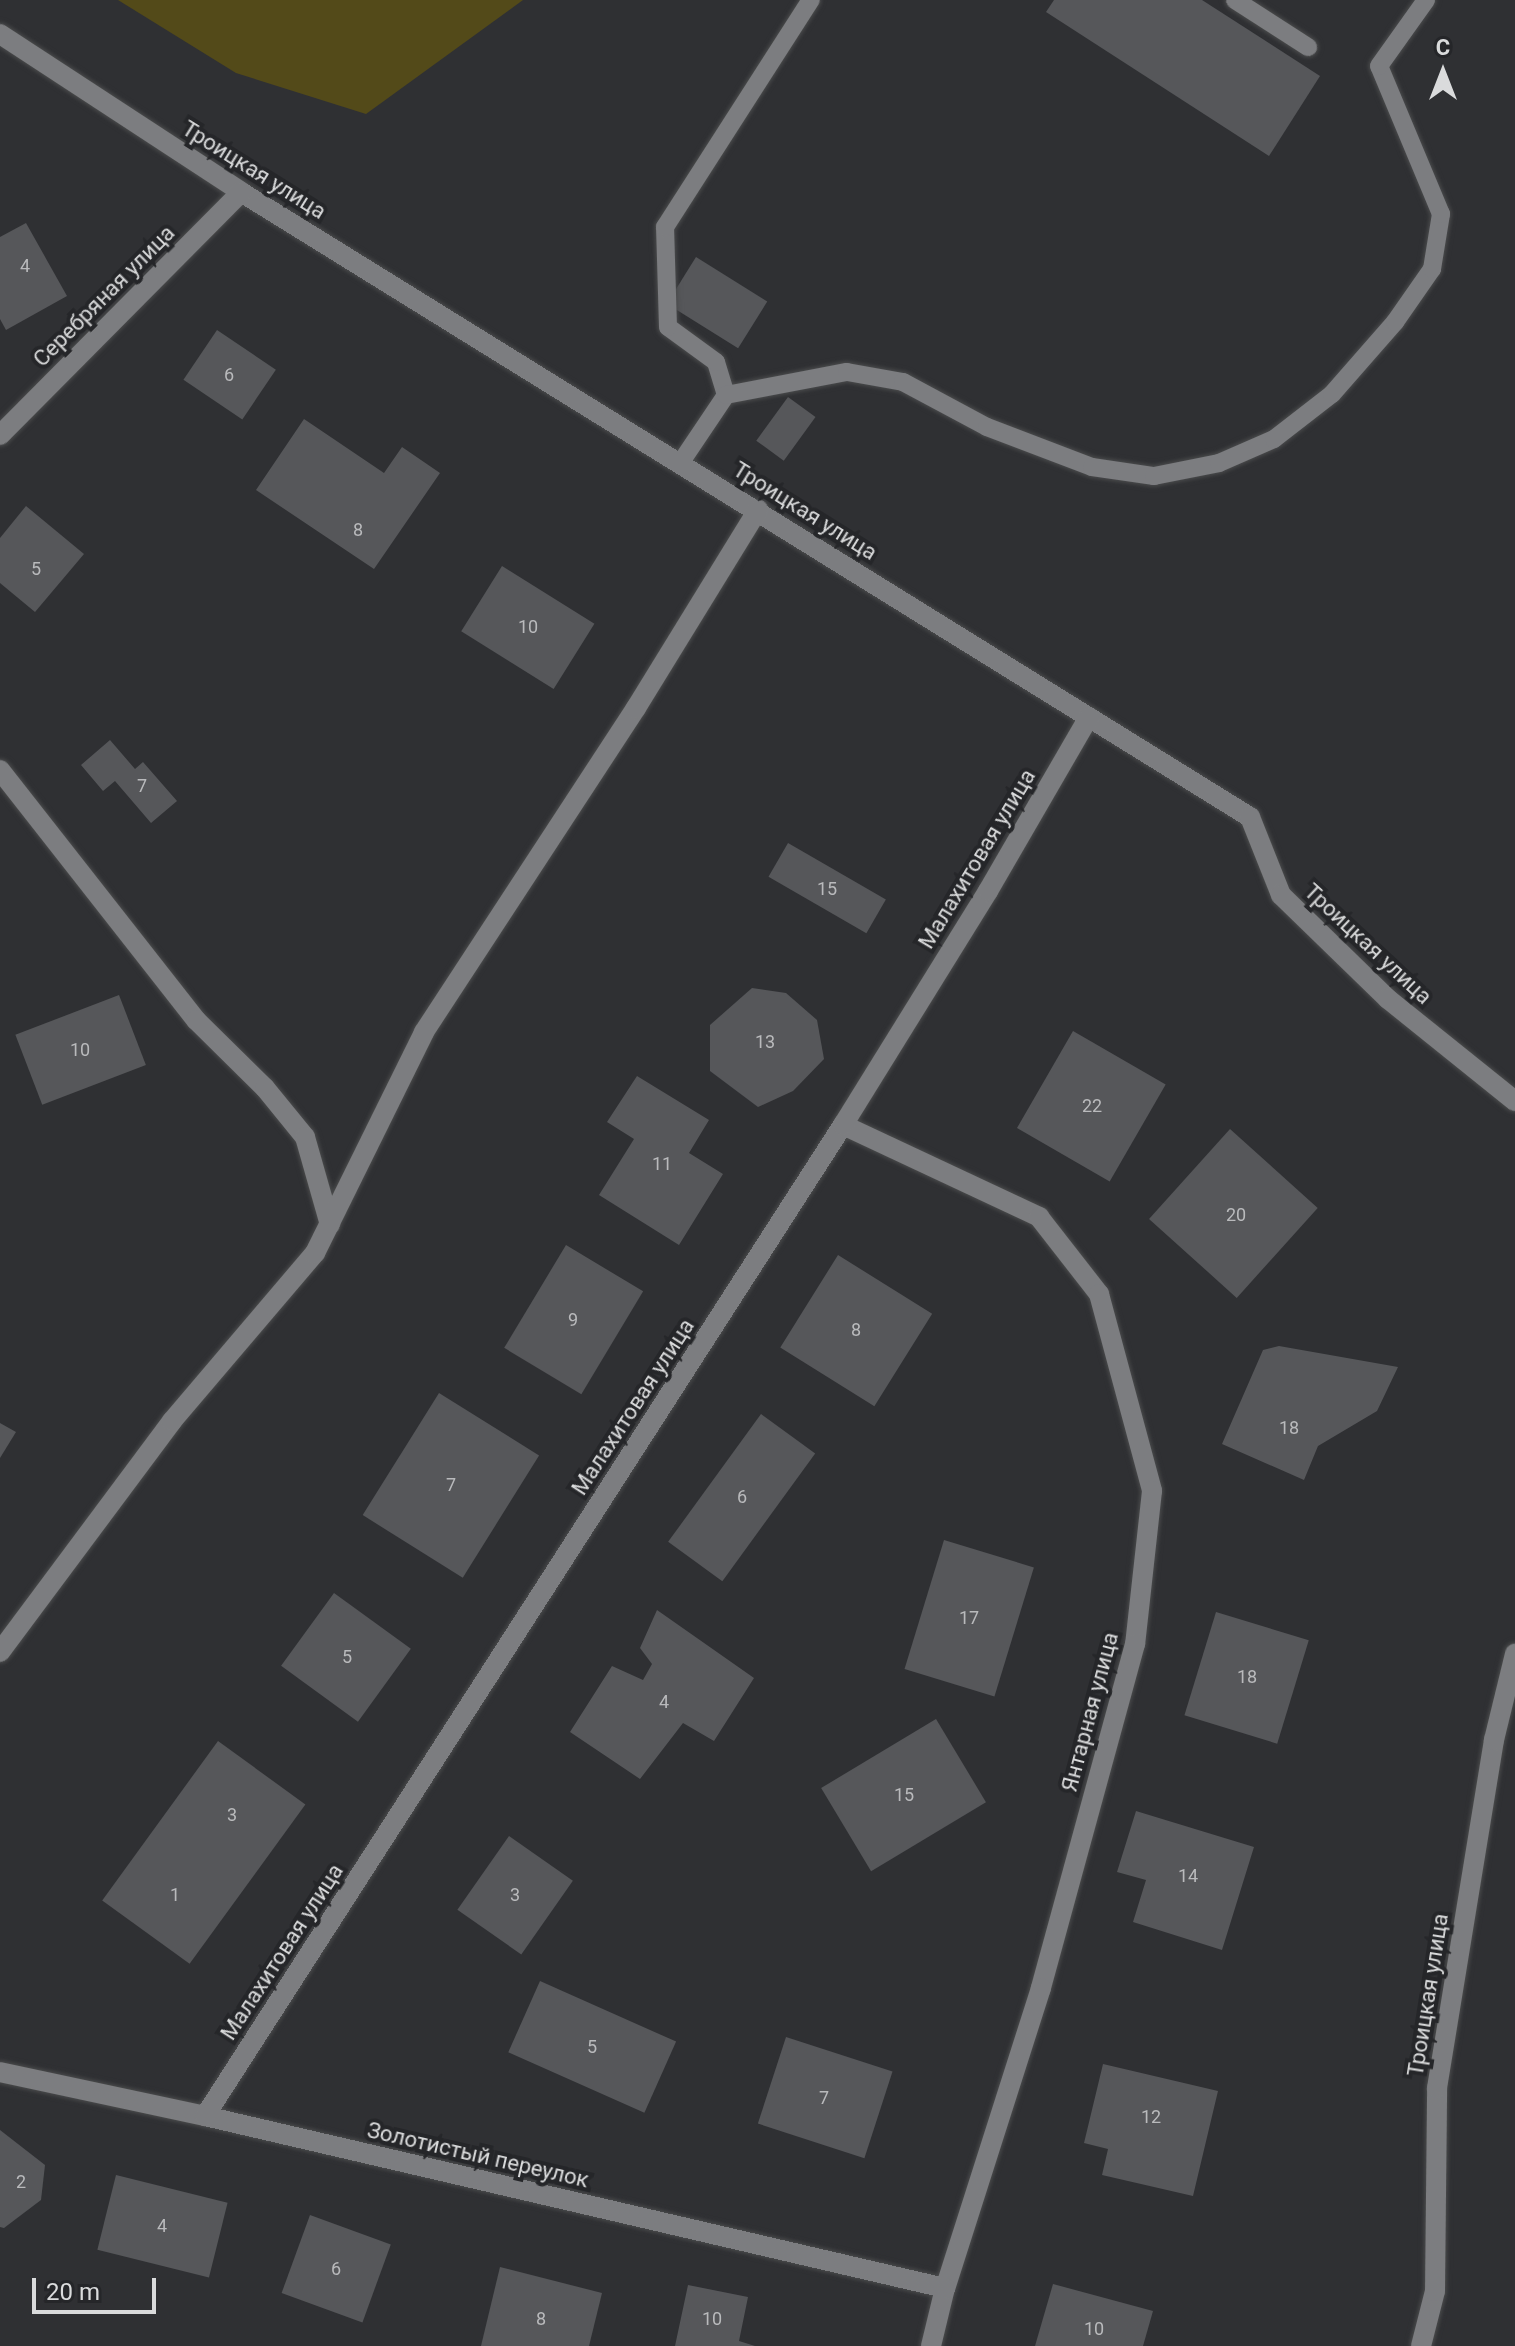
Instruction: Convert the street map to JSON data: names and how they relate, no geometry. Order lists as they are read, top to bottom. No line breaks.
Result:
{"streets":{"street":["Троицкая улица","Серебряная улица","Малахитовая улица","Янтарная улица","Золотистый переулок"]},"crossings":[["Троицкая улица","Серебряная улица"],["Троицкая улица","Малахитовая улица"],["Малахитовая улица","Янтарная улица"],["Малахитовая улица","Золотистый переулок"],["Янтарная улица","Золотистый переулок"]],"house_numbers":["4","6","8","5","10","7","15","13","10","22","11","20","9","8","18","7","6","17","5","18","4","15","3","14","1","3","5","7","12","2","4","6","8","10","10"],"scale_bar":"20 m","north":"top"}
